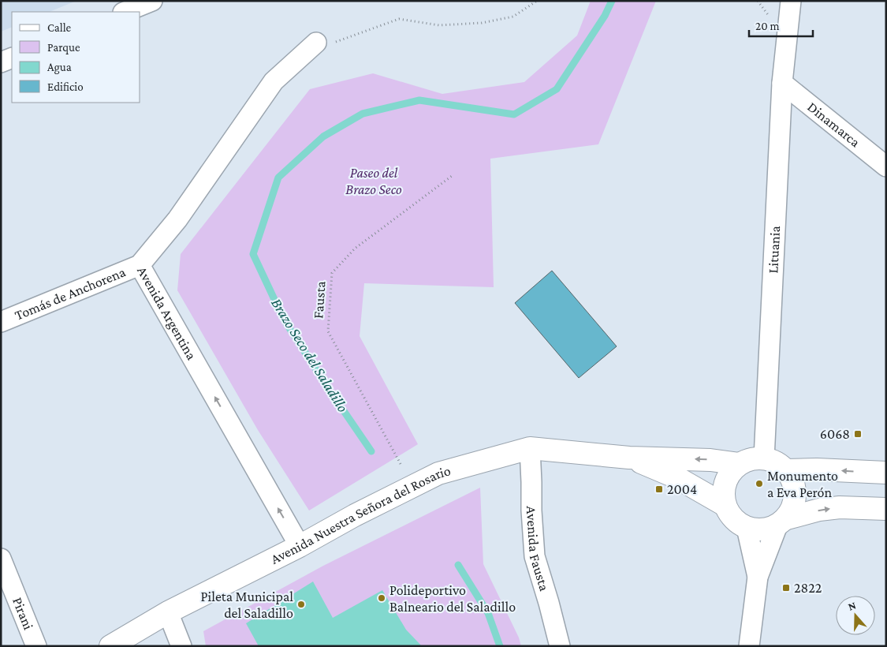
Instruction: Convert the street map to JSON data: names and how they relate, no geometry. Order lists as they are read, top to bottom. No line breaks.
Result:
{"streets":{"street":["Dinamarca","Lituania","Tomás de Anchorena","Avenida Argentina","Avenida Nuestra Señora del Rosario","Avenida Fausta","Pirani"],"path":["Fausta"]},"crossings":[["Dinamarca","Lituania"],["Lituania","Avenida Nuestra Señora del Rosario"],["Tomás de Anchorena","Avenida Argentina"],["Avenida Argentina","Avenida Nuestra Señora del Rosario"],["Avenida Nuestra Señora del Rosario","Avenida Fausta"]],"one_way":["Avenida Argentina"],"water":["Brazo Seco del Saladillo"],"parks":["Paseo del Brazo Seco"],"places":{"transit":["6068","2004","2822"],"other":["Monumento a Eva Perón","Polideportivo Balneario del Saladillo","Pileta Municipal del Saladillo"]},"legend":["Calle","Parque","Agua","Edificio"],"scale_bar":"20 m","north":"top"}
